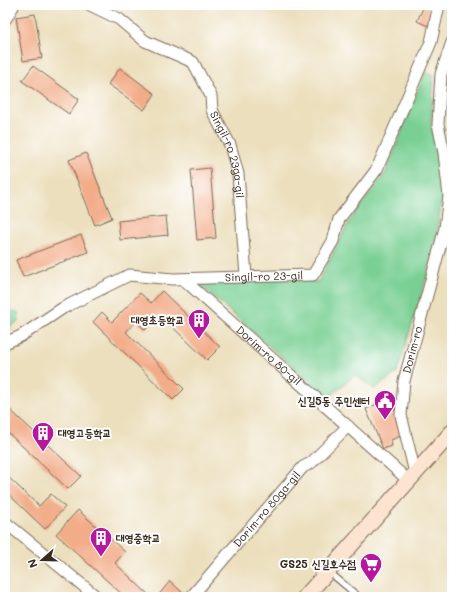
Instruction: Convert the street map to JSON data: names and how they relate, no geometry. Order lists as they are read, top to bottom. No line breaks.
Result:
{"streets":{"street":["Singil-ro 23ga-gil","Singil-ro 23-gil","Dorim-ro","Dorim-ro 80-gil","Dorim-ro 80ga-gil"]},"crossings":[["Singil-ro 23ga-gil","Singil-ro 23-gil"],["Singil-ro 23-gil","Dorim-ro 80-gil"],["Dorim-ro","Dorim-ro 80-gil"],["Dorim-ro 80-gil","Dorim-ro 80ga-gil"]],"places":{"building":["대영초등학교","대영고등학교","대영중학교"],"public building":["신길5동 주민센터"],"supermarket":["GS25 신길호수점"]},"north":"left"}
